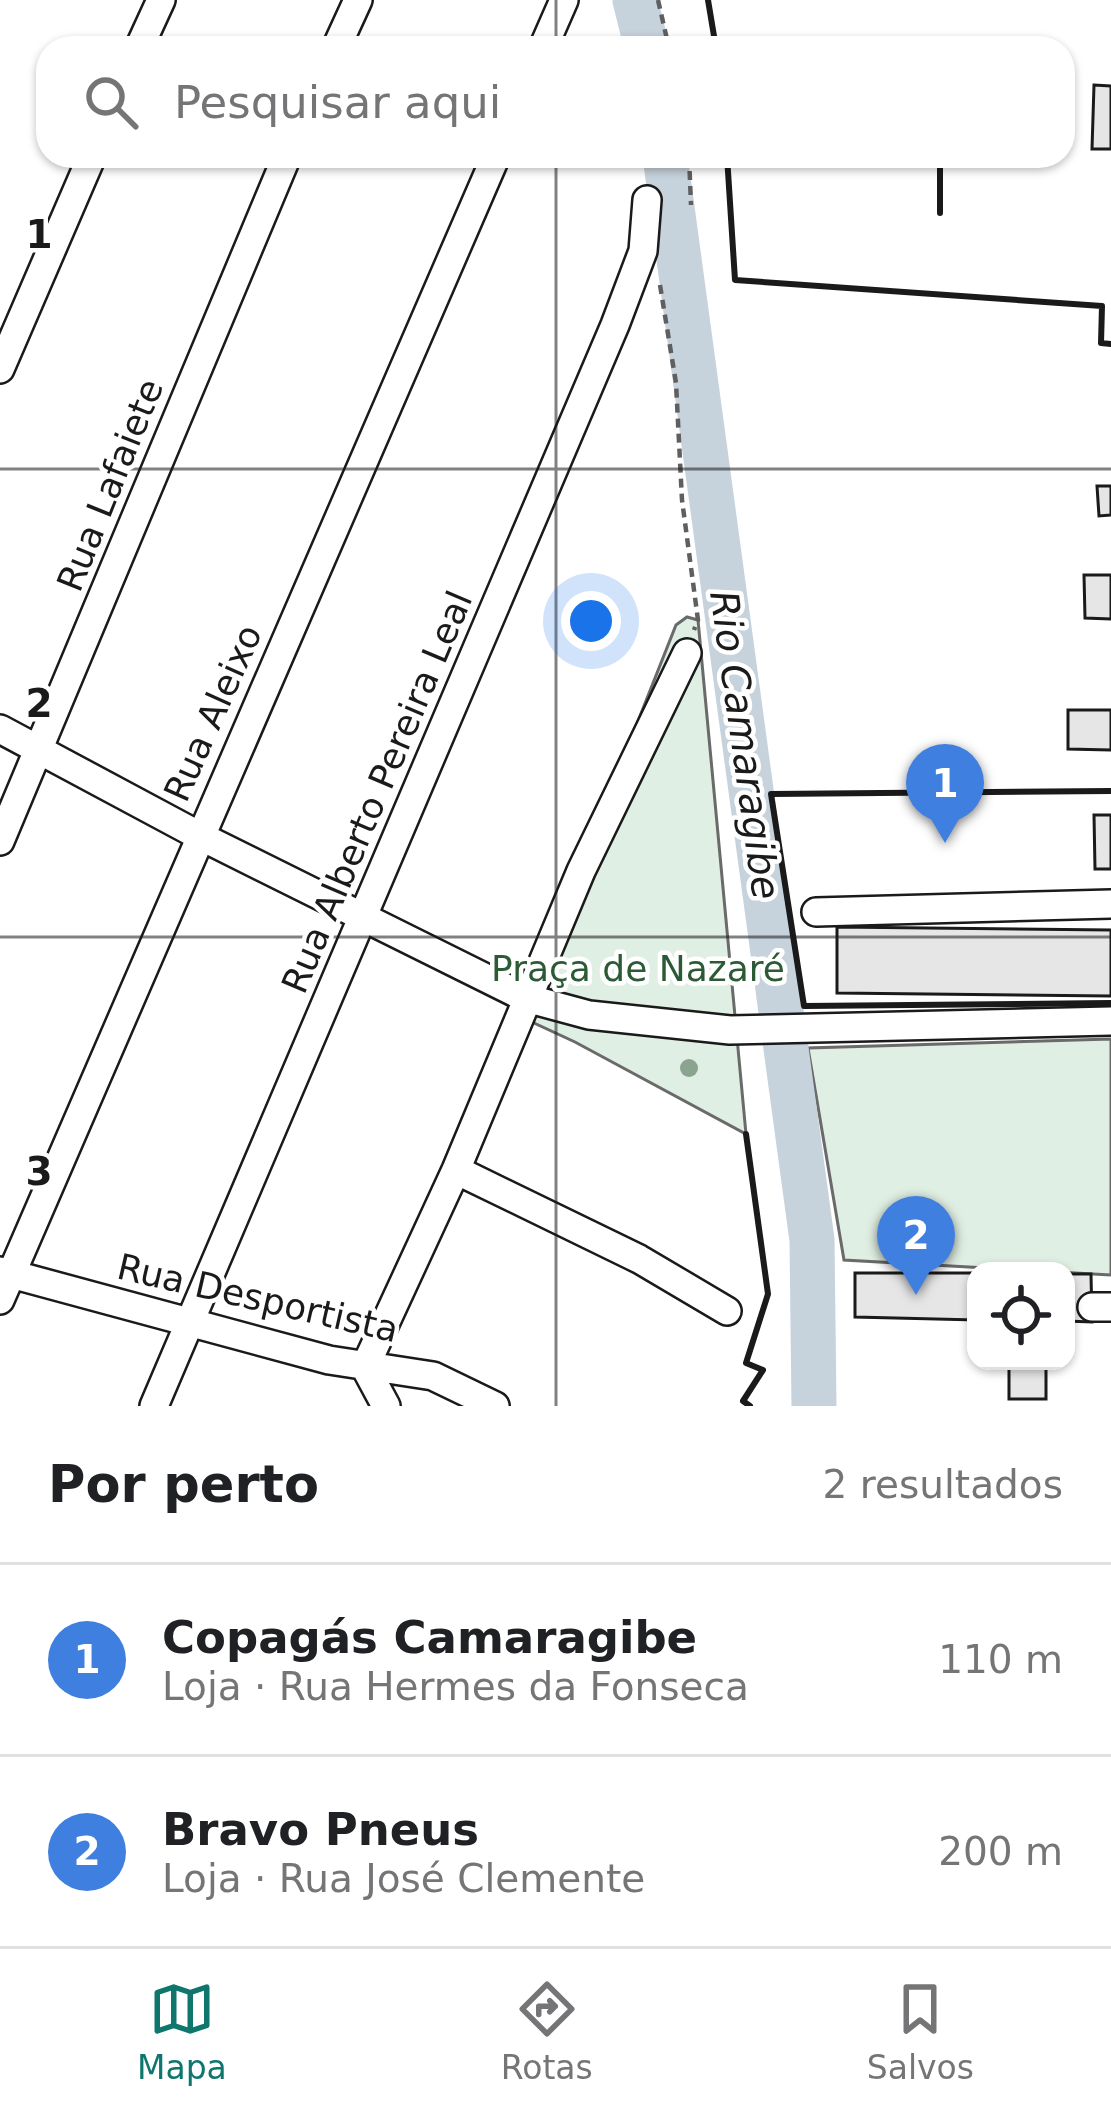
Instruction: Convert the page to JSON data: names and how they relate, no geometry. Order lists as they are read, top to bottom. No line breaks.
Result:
{"streets":{"street":["Rua Lafaiete","Rua Aleixo","Rua Alberto Pereira Leal","Rua Desportista"]},"crossings":[["Rua Aleixo","Rua Desportista"],["Rua Alberto Pereira Leal","Rua Desportista"]],"water":["Rio Camaragibe"],"parks":["Praça de Nazaré"],"page":{"search":"Pesquisar aqui","pins":["1","2"],"heading":["Por perto","2 resultados"],"list":[{"mark":"1","name":"Copagás Camaragibe","note":"Loja · Rua Hermes da Fonseca","value":"110 m"},{"mark":"2","name":"Bravo Pneus","note":"Loja · Rua José Clemente","value":"200 m"}],"nav":["Mapa","Rotas","Salvos"]},"grid":{"rows":["1","2","3"]}}
